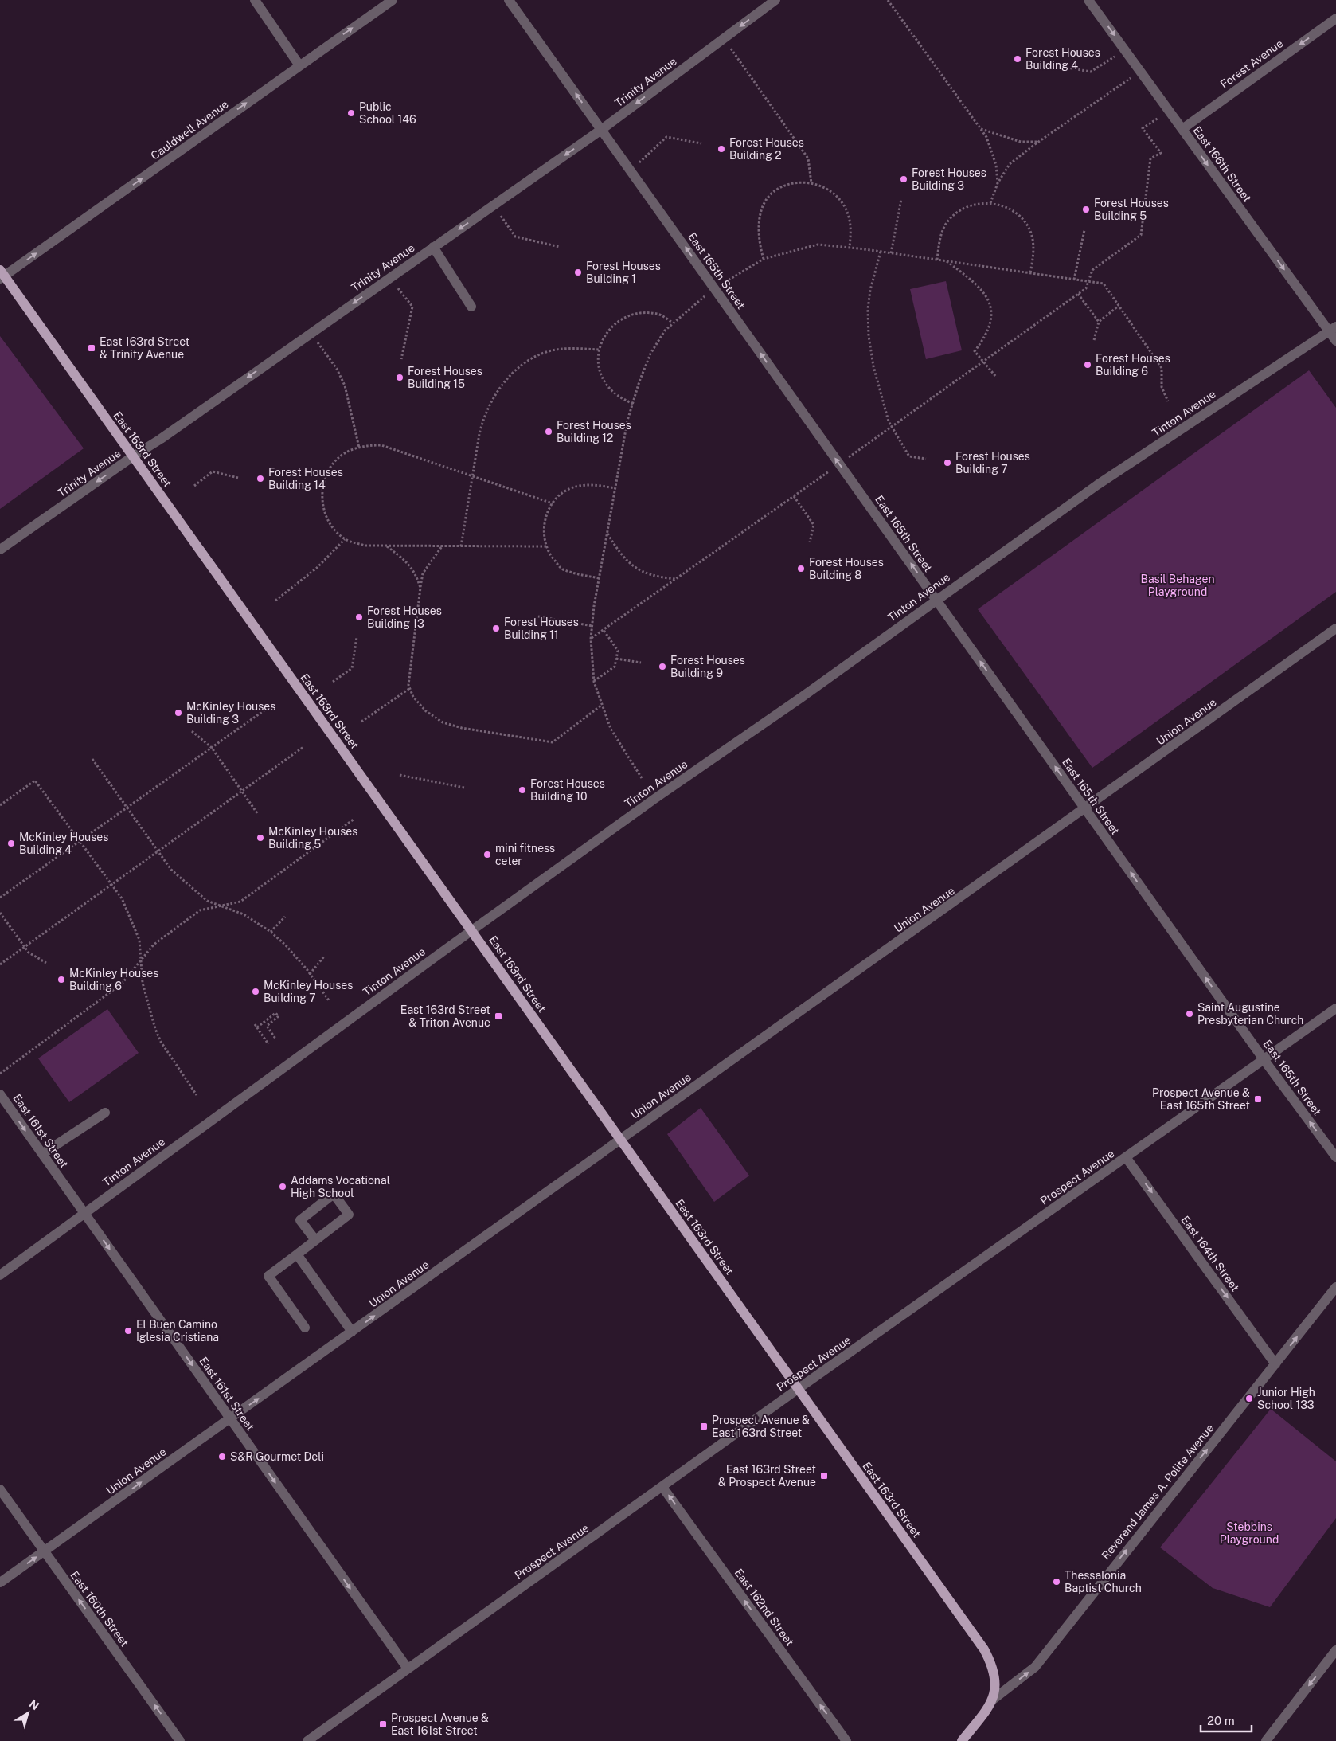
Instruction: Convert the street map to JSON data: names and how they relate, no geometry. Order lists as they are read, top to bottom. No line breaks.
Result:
{"streets":{"main road":["East 163rd Street","Reverend James A. Polite Avenue"],"street":["Forest Avenue","Trinity Avenue","Cauldwell Avenue","East 166th Street","East 165th Street","Tinton Avenue","Union Avenue","East 161st Street","Prospect Avenue","East 164th Street","East 162nd Street","East 160th Street"]},"crossings":[["Forest Avenue","East 166th Street"],["Trinity Avenue","East 165th Street"],["Trinity Avenue","East 163rd Street"],["Cauldwell Avenue","East 163rd Street"],["East 166th Street","Tinton Avenue"],["East 165th Street","Tinton Avenue"],["East 165th Street","Union Avenue"],["East 165th Street","Prospect Avenue"],["Tinton Avenue","East 163rd Street"],["Tinton Avenue","East 161st Street"],["East 163rd Street","Union Avenue"],["East 163rd Street","Prospect Avenue"],["East 163rd Street","Reverend James A. Polite Avenue"],["Union Avenue","East 161st Street"],["Union Avenue","East 160th Street"],["East 161st Street","Prospect Avenue"],["Prospect Avenue","East 164th Street"],["Prospect Avenue","East 162nd Street"],["East 164th Street","Reverend James A. Polite Avenue"]],"one_way":["Forest Avenue","Trinity Avenue","Cauldwell Avenue","East 166th Street","East 165th Street","Union Avenue","East 161st Street","East 164th Street","Reverend James A. Polite Avenue","East 162nd Street","East 160th Street"],"parks":["Basil Behagen Playground","Stebbins Playground"],"places":{"other":["Forest Houses Building 4","Public School 146","Forest Houses Building 2","Forest Houses Building 3","Forest Houses Building 5","Forest Houses Building 1","Forest Houses Building 6","Forest Houses Building 15","Forest Houses Building 12","Forest Houses Building 7","Forest Houses Building 14","Forest Houses Building 8","Forest Houses Building 13","Forest Houses Building 11","Forest Houses Building 9","McKinley Houses Building 3","Forest Houses Building 10","McKinley Houses Building 5","McKinley Houses Building 4","mini fitness ceter","McKinley Houses Building 6","McKinley Houses Building 7","Saint Augustine Presbyterian Church","Addams Vocational High School","El Buen Camino Iglesia Cristiana","Junior High School 133","S&R Gourmet Deli","Thessalonia Baptist Church"],"transit":["East 163rd Street & Trinity Avenue","East 163rd Street & Triton Avenue","Prospect Avenue & East 165th Street","Prospect Avenue & East 163rd Street","East 163rd Street & Prospect Avenue","Prospect Avenue & East 161st Street"]},"scale_bar":"20 m","north":"top right"}
